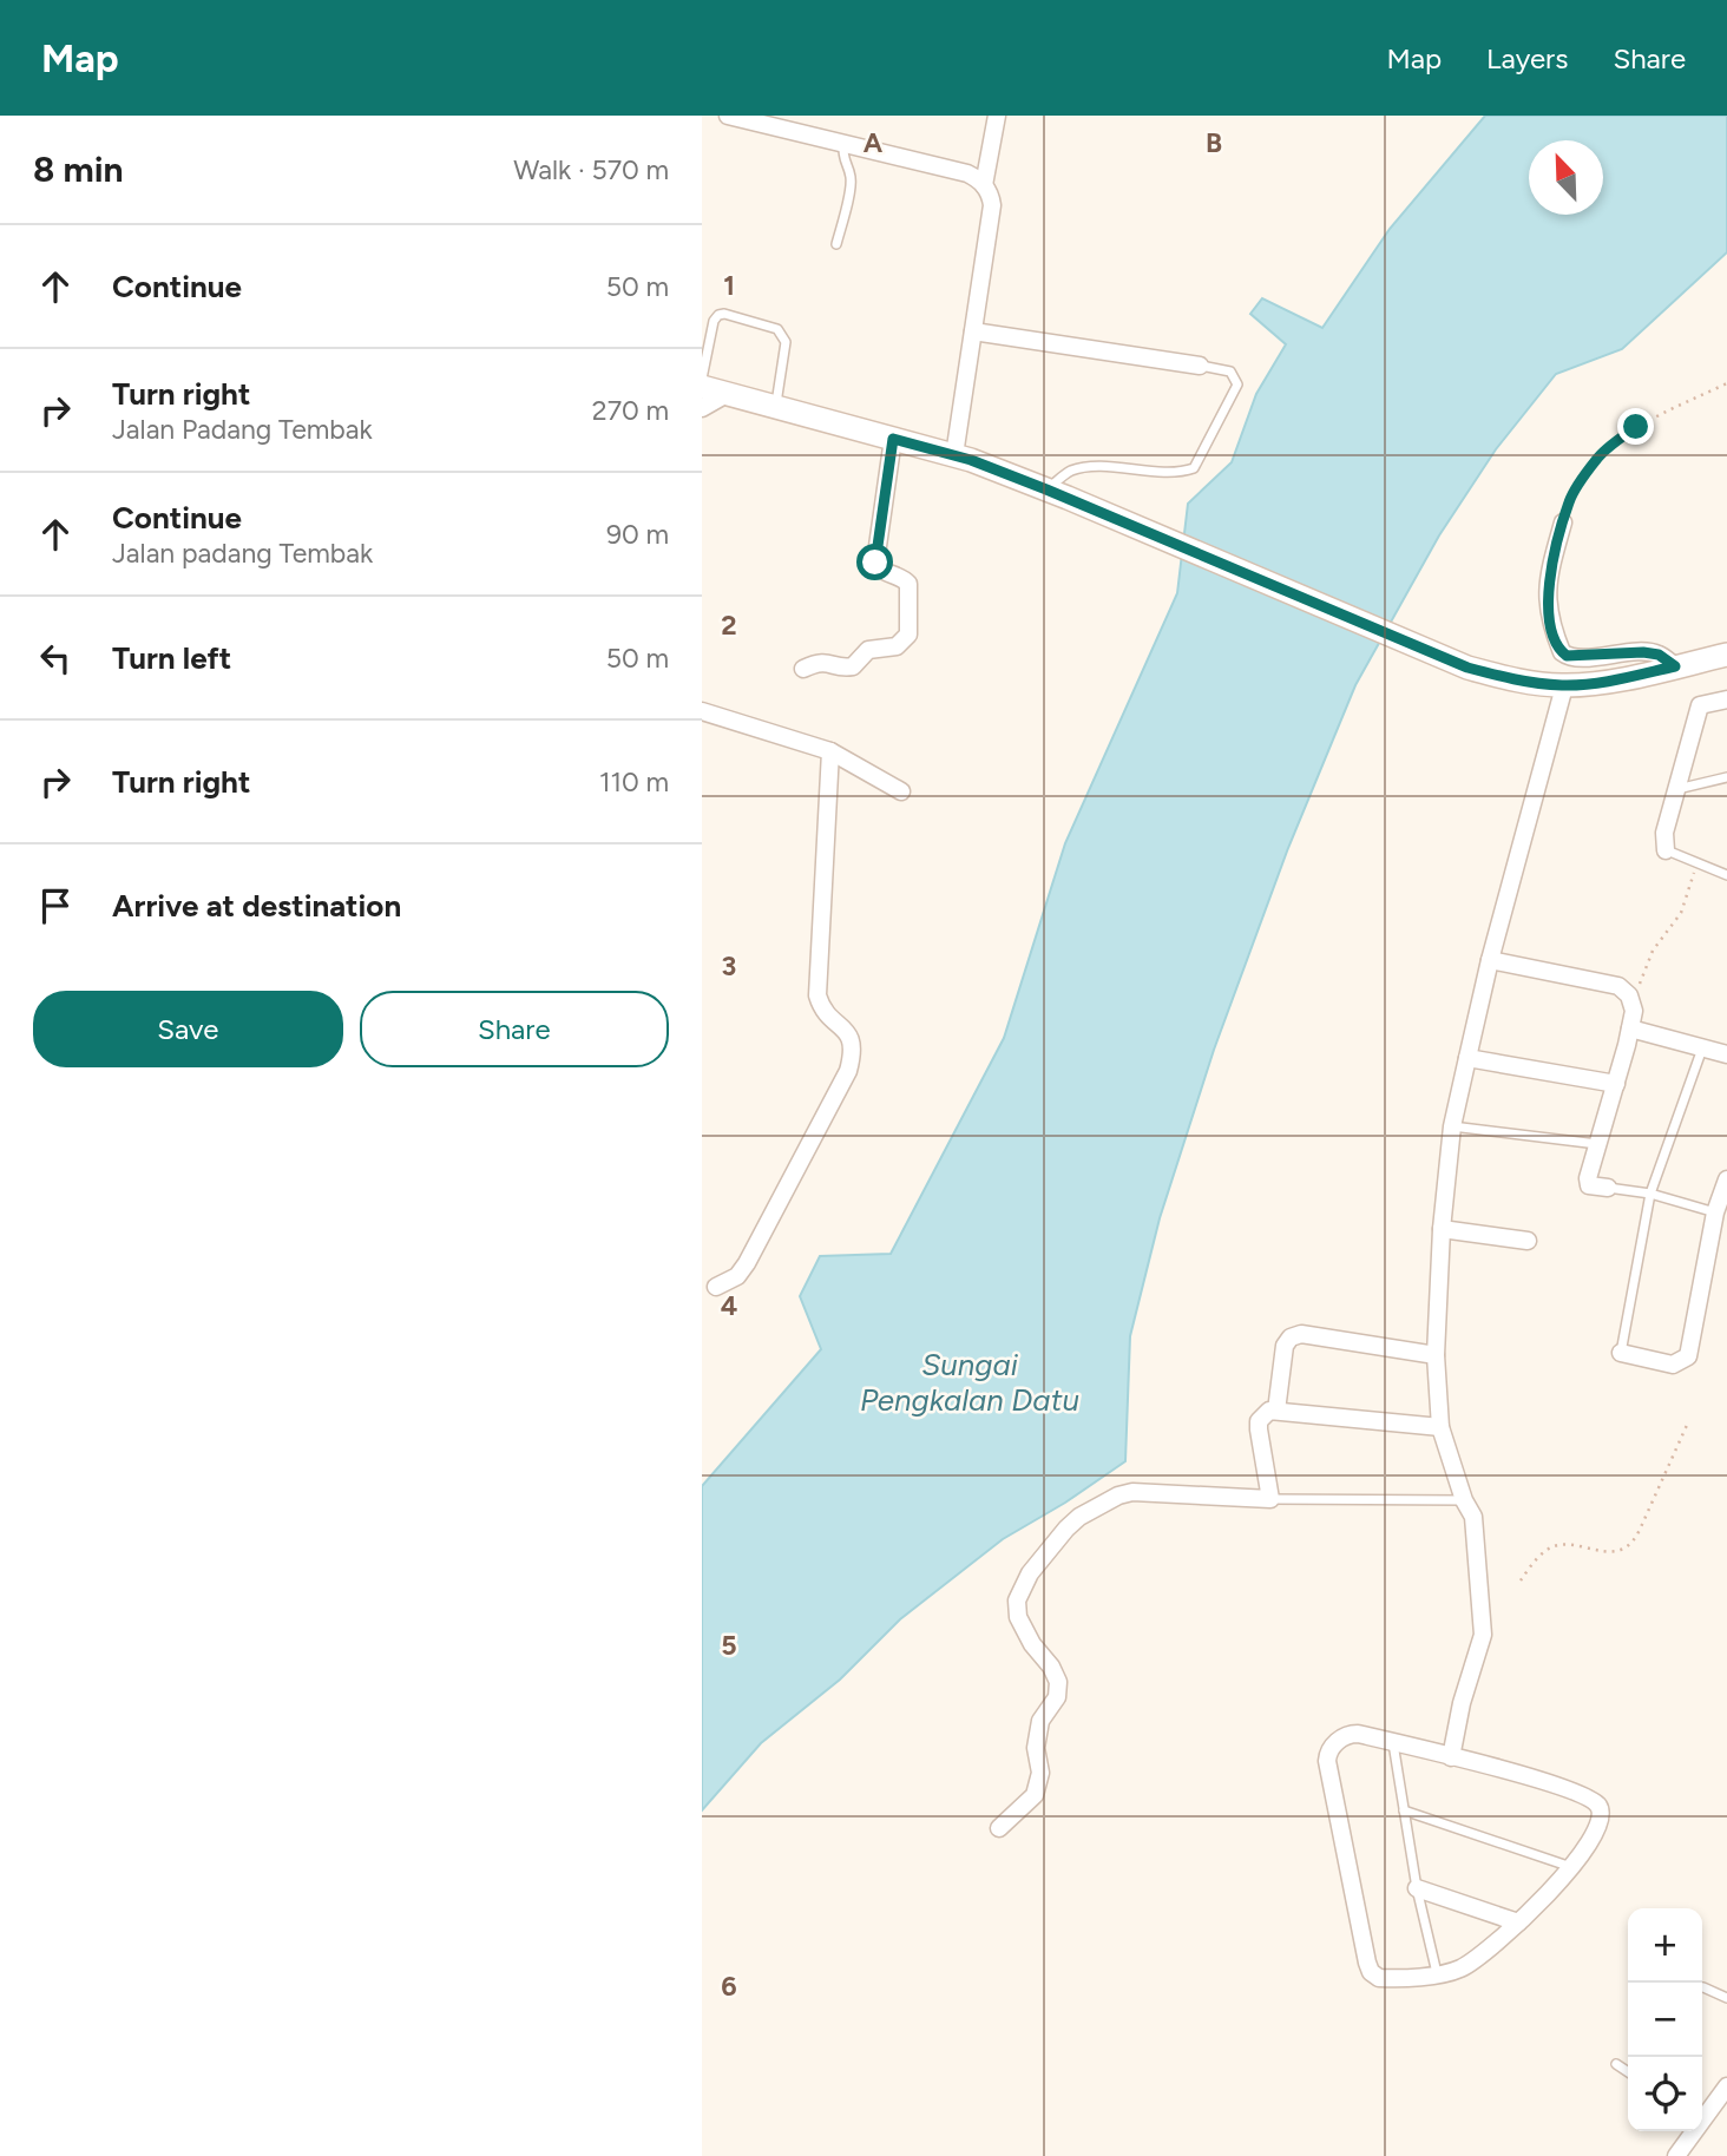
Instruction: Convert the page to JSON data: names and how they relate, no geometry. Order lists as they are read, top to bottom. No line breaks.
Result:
{"water":["Sungai Pengkalan Datu"],"north":"top left","page":{"header":"Map","nav":["Map","Layers","Share"],"heading":["8 min","Walk · 570 m"],"list":[["Continue","50 m"],["Turn right","Jalan Padang Tembak","270 m"],["Continue","Jalan padang Tembak","90 m"],["Turn left","50 m"],["Turn right","110 m"],"Arrive at destination"],"buttons":["Save","Share"],"map_buttons":["+","−"]},"grid":{"columns":["A","B"],"rows":["1","2","3","4","5","6"]}}
